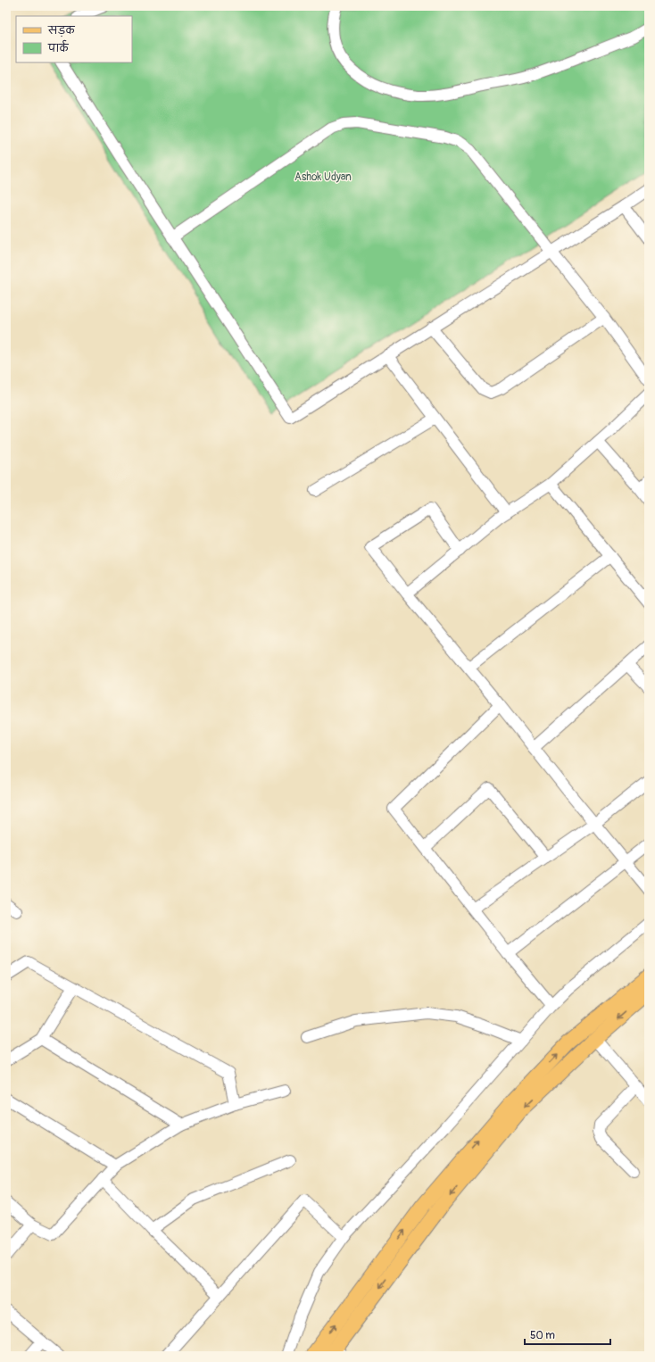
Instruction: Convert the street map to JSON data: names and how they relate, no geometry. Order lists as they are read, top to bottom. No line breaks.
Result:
{"parks":["Ashok Udyan"],"legend":["सड़क","पार्क"],"scale_bar":"50 m"}
